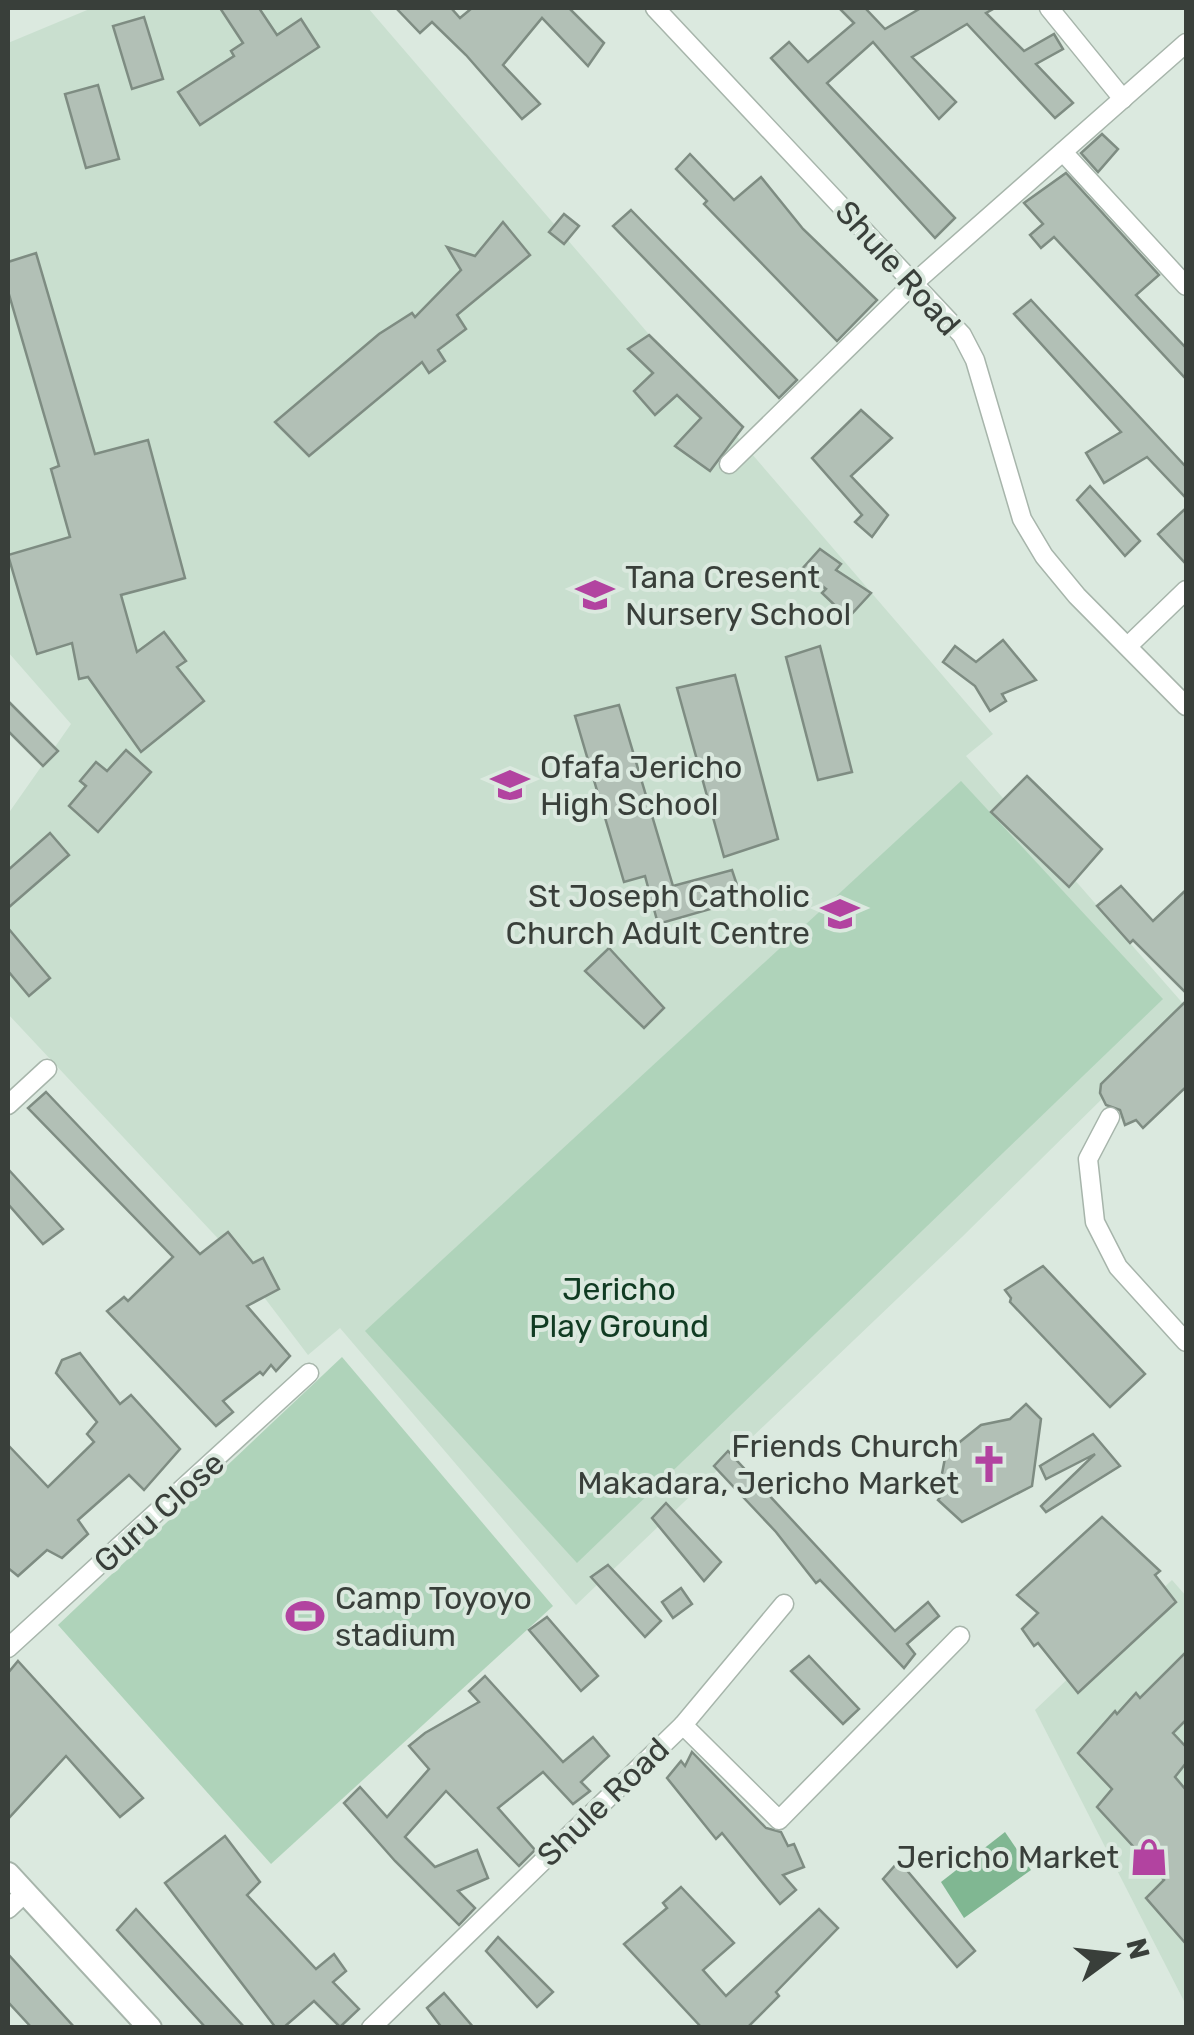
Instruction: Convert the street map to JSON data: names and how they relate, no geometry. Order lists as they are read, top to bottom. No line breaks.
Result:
{"streets":{"street":["Shule Road","Guru Close"]},"parks":["Jericho Play Ground"],"places":{"school or university":["Tana Cresent Nursery School","Ofafa Jericho High School","St Joseph Catholic Church Adult Centre"],"church":["Friends Church Makadara, Jericho Market"],"sports":["Camp Toyoyo stadium"],"shop":["Jericho Market"]},"north":"right"}
